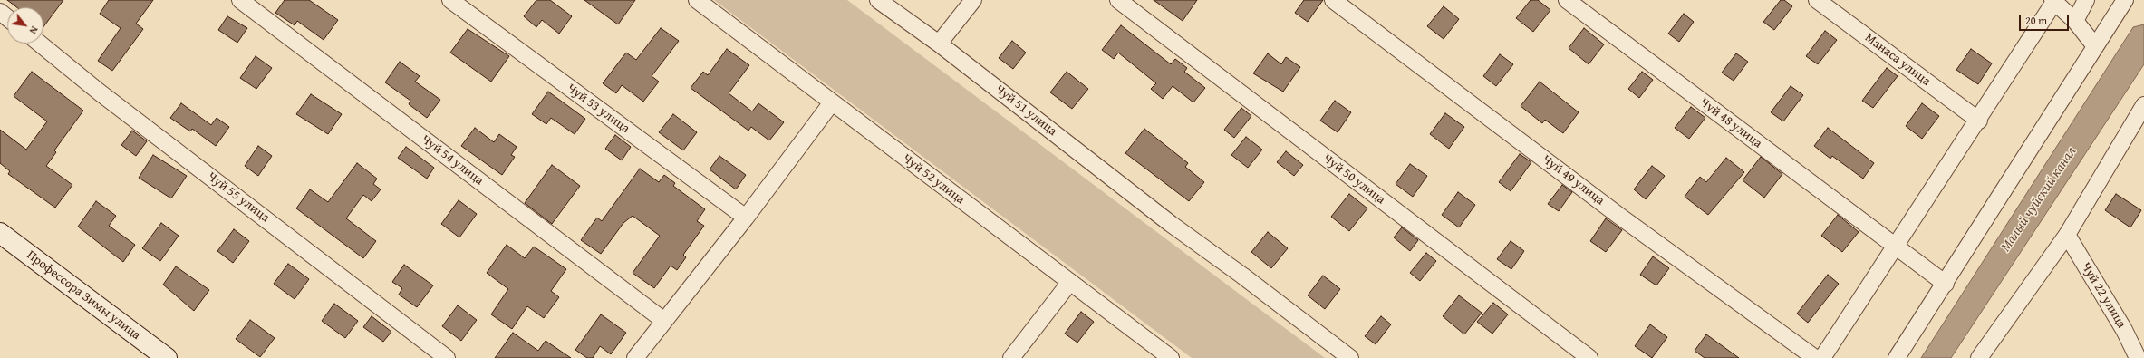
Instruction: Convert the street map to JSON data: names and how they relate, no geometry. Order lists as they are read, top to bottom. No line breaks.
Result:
{"streets":{"street":["Манаса улица","Чуй 53 улица","Чуй 51 улица","Чуй 48 улица","Чуй 54 улица","Чуй 52 улица","Чуй 50 улица","Чуй 49 улица","Чуй 55 улица","Профессора Зимы улица","Чуй 22 улица"]},"water":["Малый чуйский канал"],"scale_bar":"20 m","north":"bottom right"}
